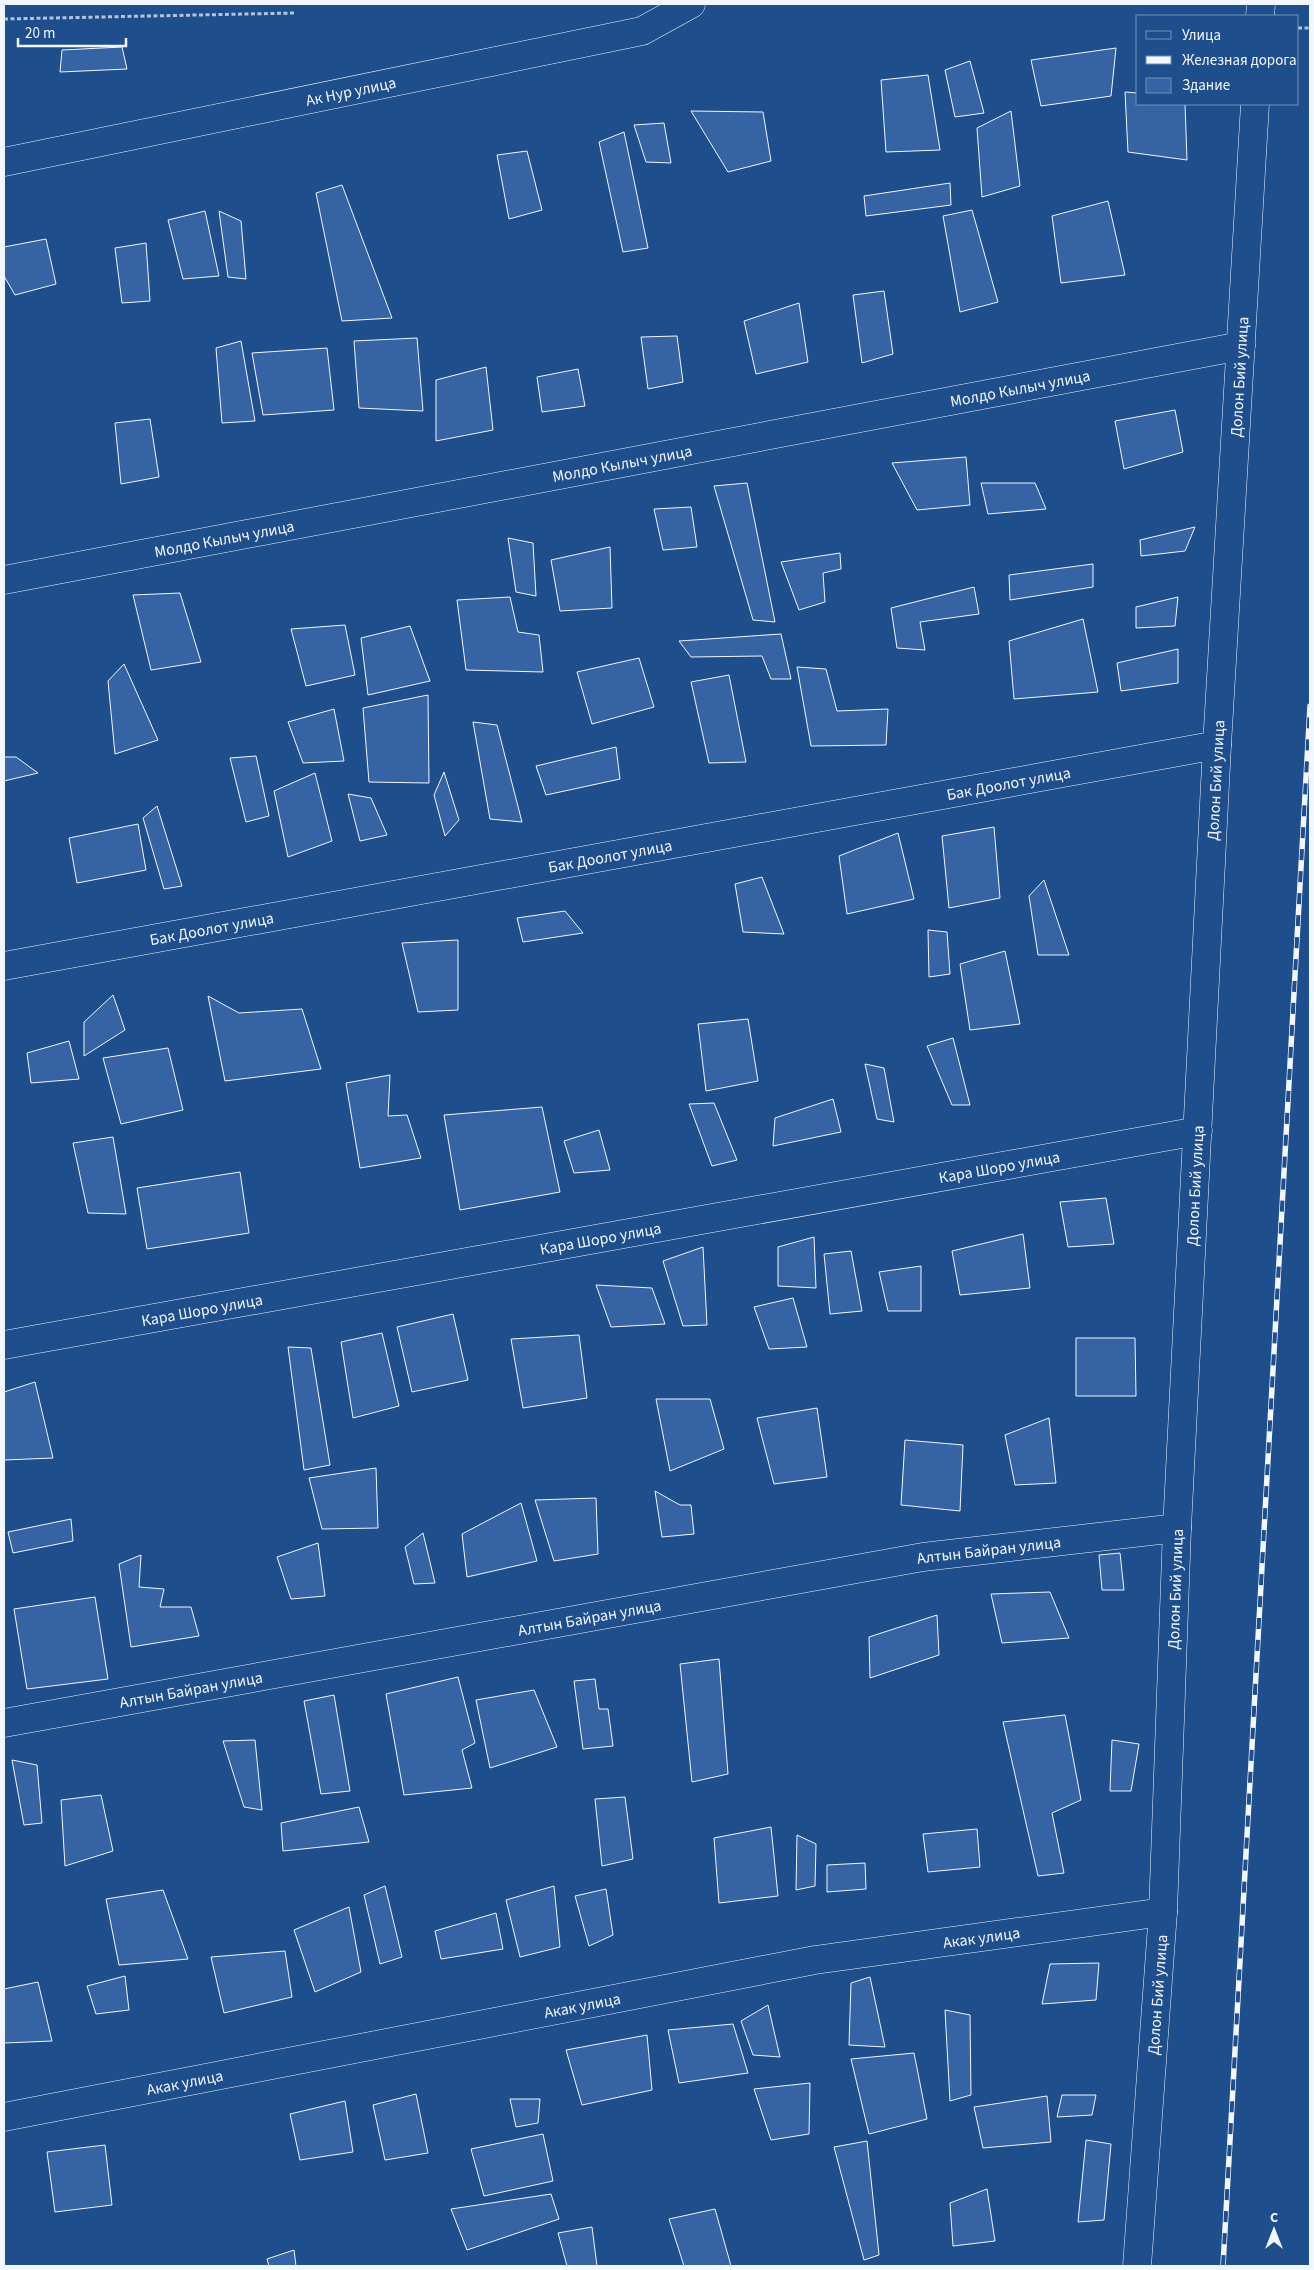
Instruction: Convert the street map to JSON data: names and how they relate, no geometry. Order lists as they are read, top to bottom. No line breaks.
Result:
{"streets":{"street":["Ак Нур улица","Долон Бий улица","Молдо Кылыч улица","Бак Доолот улица","Кара Шоро улица","Алтын Байран улица","Акак улица"]},"crossings":[["Долон Бий улица","Молдо Кылыч улица"],["Долон Бий улица","Бак Доолот улица"],["Долон Бий улица","Кара Шоро улица"],["Долон Бий улица","Алтын Байран улица"],["Долон Бий улица","Акак улица"]],"legend":["Улица","Железная дорога","Здание"],"scale_bar":"20 m","north":"top"}
